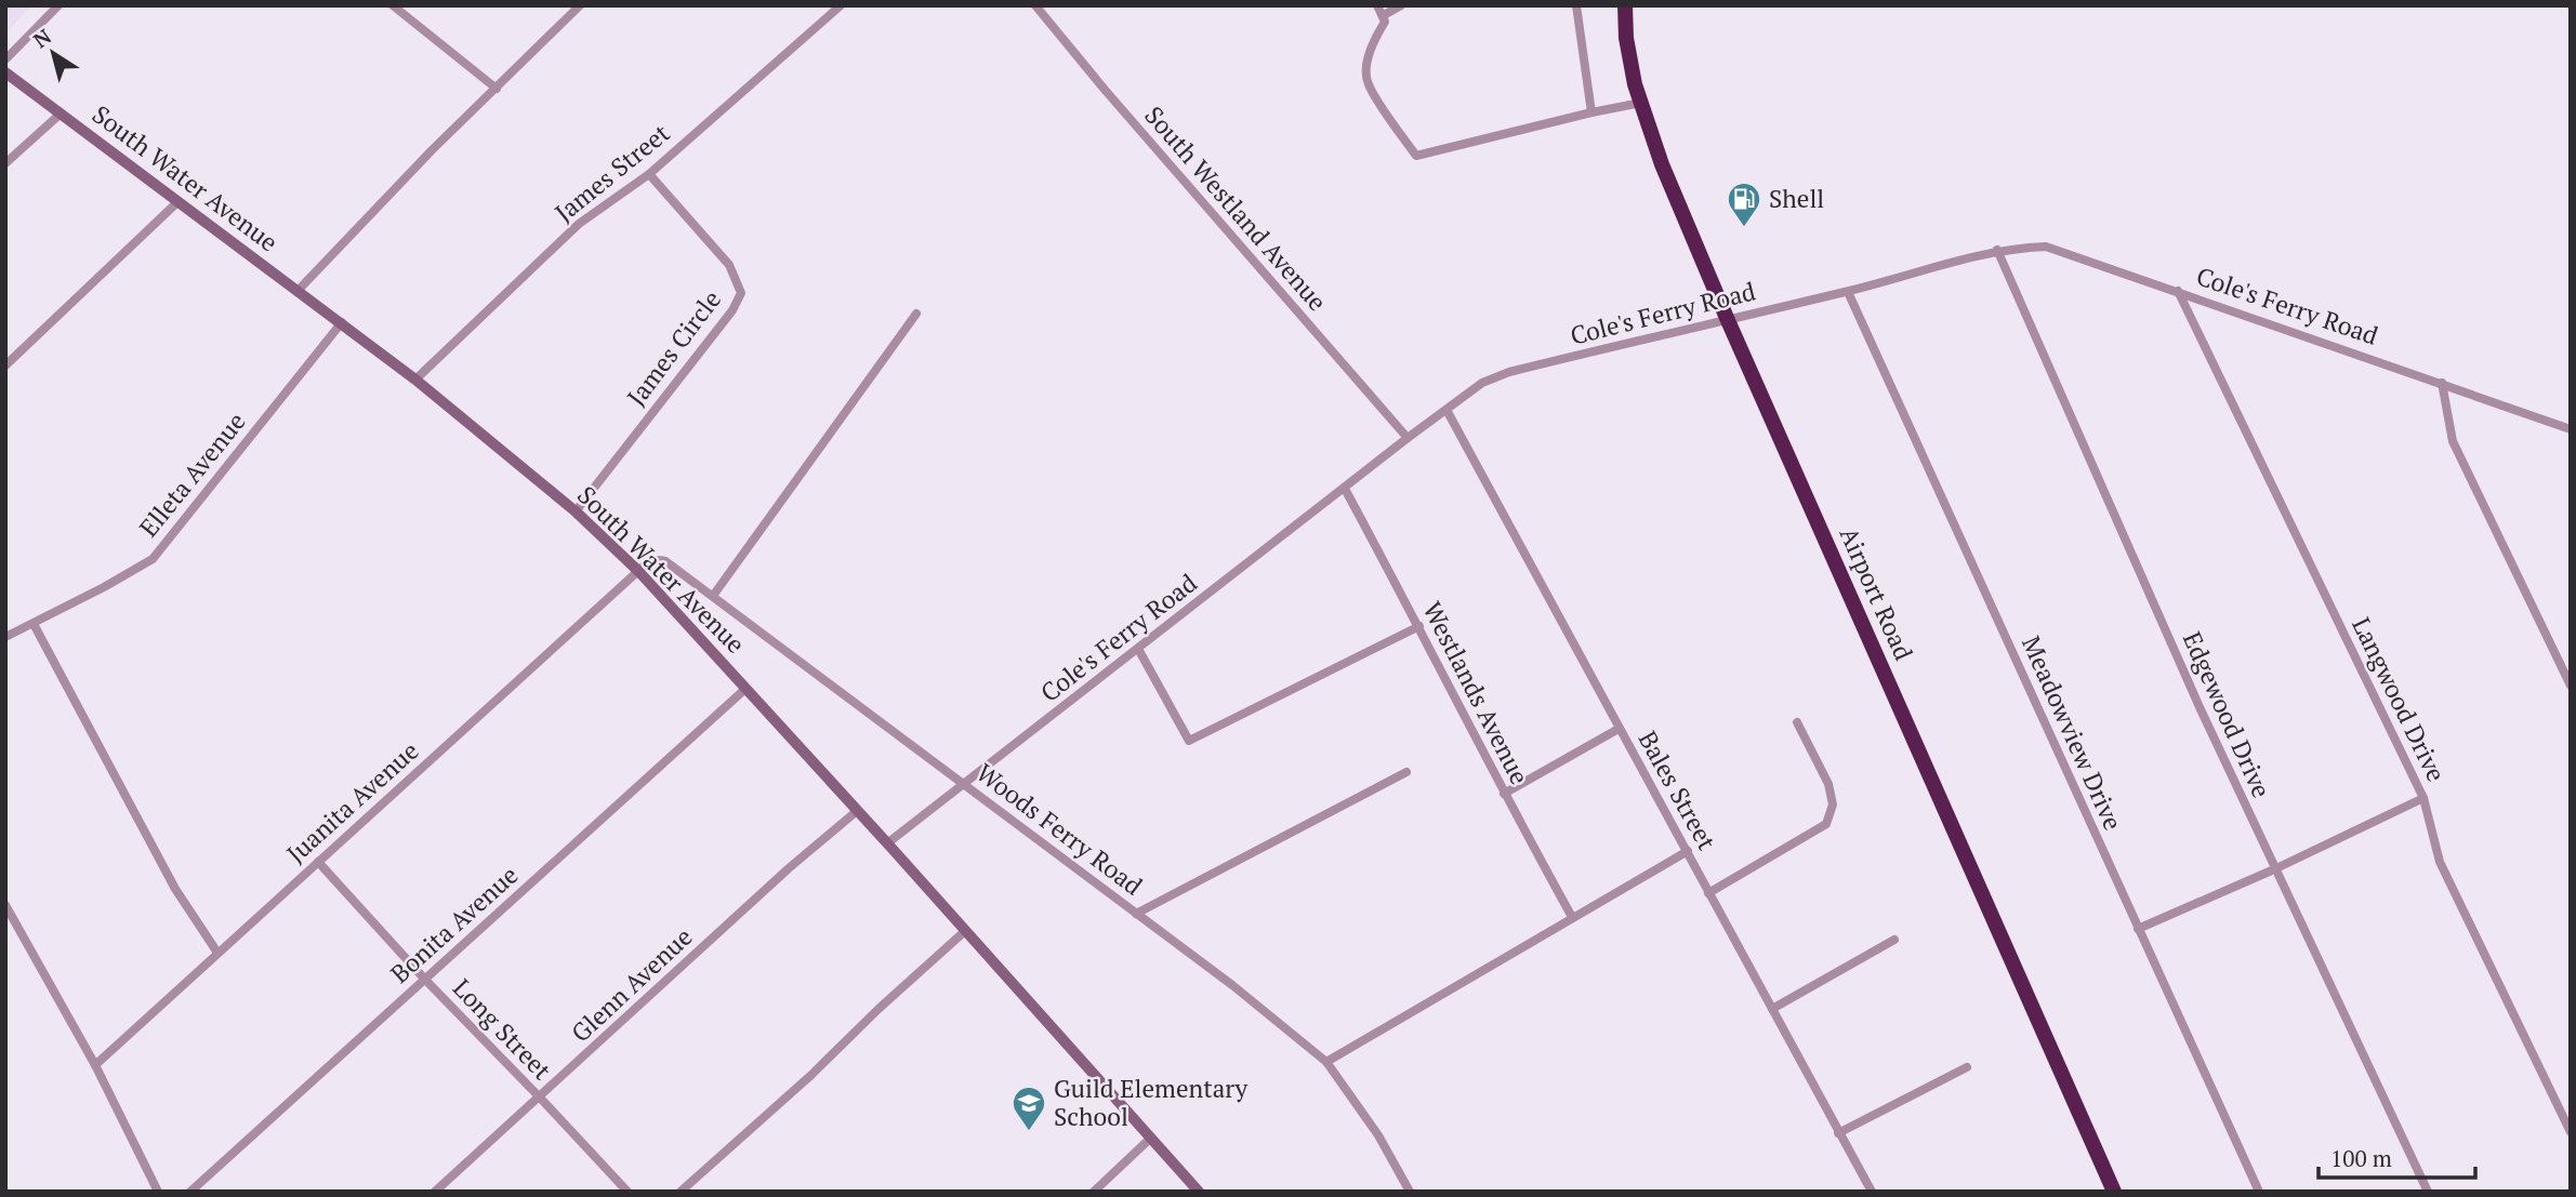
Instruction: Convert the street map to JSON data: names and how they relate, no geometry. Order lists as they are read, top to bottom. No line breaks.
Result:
{"streets":{"highway":["Airport Road"],"main road":["South Water Avenue"],"street":["James Street","South Westland Avenue","Cole's Ferry Road","James Circle","Elleta Avenue","Westlands Avenue","Langwood Drive","Edgewood Drive","Meadowview Drive","Bales Street","Juanita Avenue","Woods Ferry Road","Bonita Avenue","Glenn Avenue","Long Street"]},"crossings":[["James Street","South Water Avenue"],["James Street","James Circle"],["South Water Avenue","Cole's Ferry Road"],["South Water Avenue","James Circle"],["South Water Avenue","Elleta Avenue"],["South Water Avenue","Juanita Avenue"],["South Water Avenue","Woods Ferry Road"],["South Water Avenue","Bonita Avenue"],["South Water Avenue","Glenn Avenue"],["South Westland Avenue","Cole's Ferry Road"],["Cole's Ferry Road","Airport Road"],["Cole's Ferry Road","Westlands Avenue"],["Cole's Ferry Road","Langwood Drive"],["Cole's Ferry Road","Edgewood Drive"],["Cole's Ferry Road","Meadowview Drive"],["Cole's Ferry Road","Bales Street"],["Cole's Ferry Road","Woods Ferry Road"],["Juanita Avenue","Woods Ferry Road"],["Juanita Avenue","Long Street"],["Bonita Avenue","Long Street"],["Glenn Avenue","Long Street"]],"places":{"fuel station":["Shell"],"school or university":["Guild Elementary School"]},"scale_bar":"100 m","north":"top left"}
